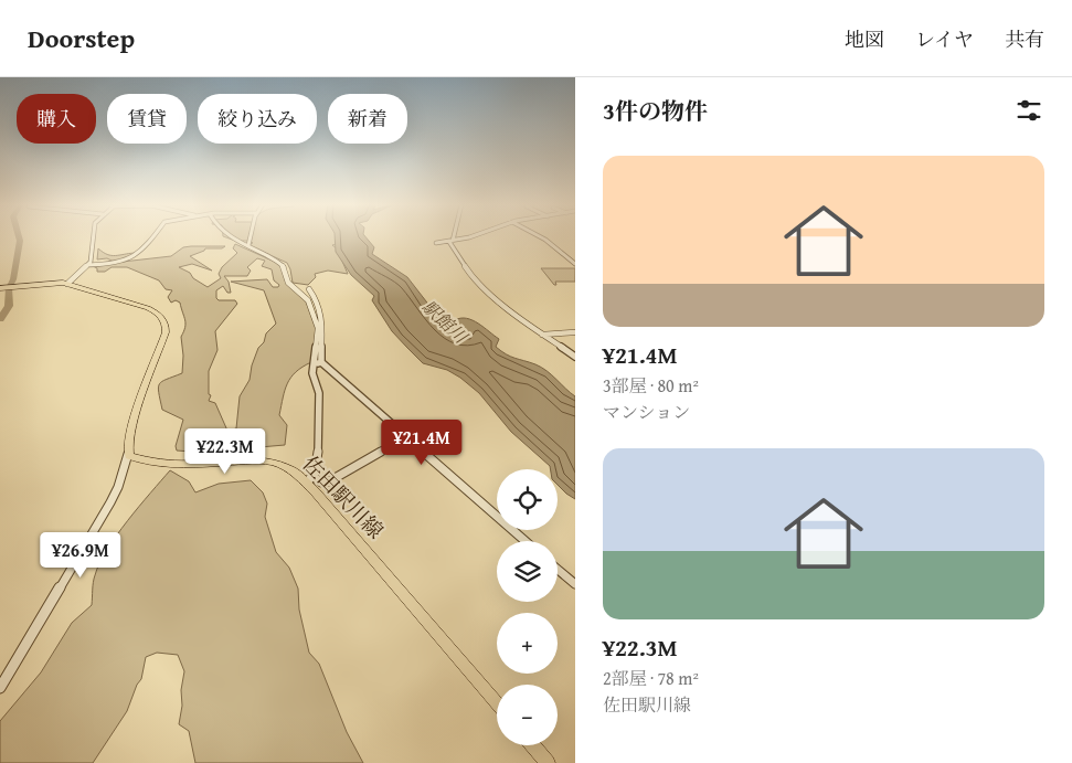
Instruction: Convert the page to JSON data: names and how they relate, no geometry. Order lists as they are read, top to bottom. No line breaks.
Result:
{"streets":{"main road":["佐田駅川線"]},"water":["駅館川"],"page":{"header":"Doorstep","nav":["地図","レイヤ","共有"],"heading":"3件の物件","chip":["購入","賃貸","絞り込み","新着"],"list":[{"name":"¥21.4M","note":"3部屋 · 80 m² · マンション"},{"name":"¥22.3M","note":"2部屋 · 78 m² · 佐田駅川線"}],"price":["¥21.4M","¥22.3M","¥26.9M"],"map_buttons":["+","−"]}}
